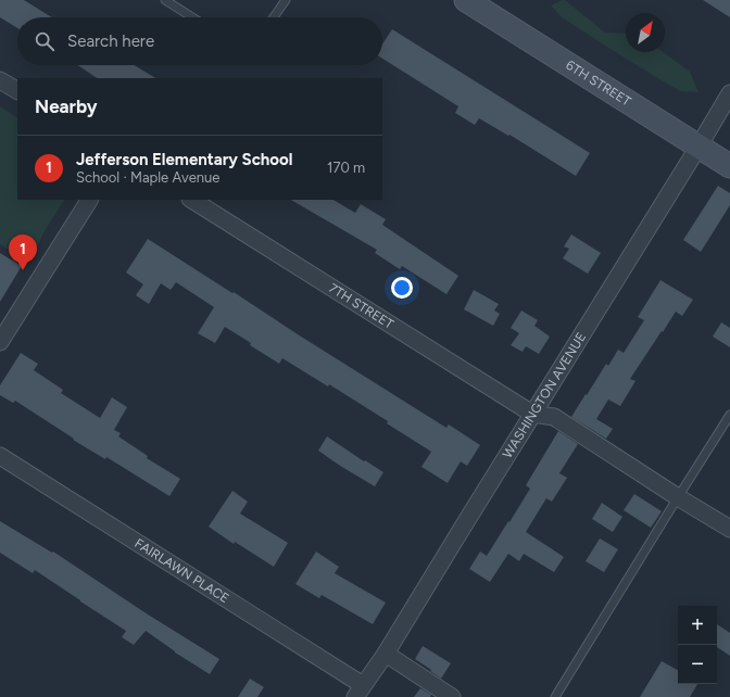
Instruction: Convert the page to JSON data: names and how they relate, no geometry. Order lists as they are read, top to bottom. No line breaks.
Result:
{"streets":{"street":["6TH STREET","7TH STREET","WASHINGTON AVENUE","FAIRLAWN PLACE"]},"crossings":[["6TH STREET","WASHINGTON AVENUE"],["7TH STREET","WASHINGTON AVENUE"],["WASHINGTON AVENUE","FAIRLAWN PLACE"]],"north":"top right","page":{"search":"Search here","heading":"Nearby","list":[{"mark":"1","name":"Jefferson Elementary School","note":"School · Maple Avenue","value":"170 m"}],"pins":"1","map_buttons":["+","−"]}}
